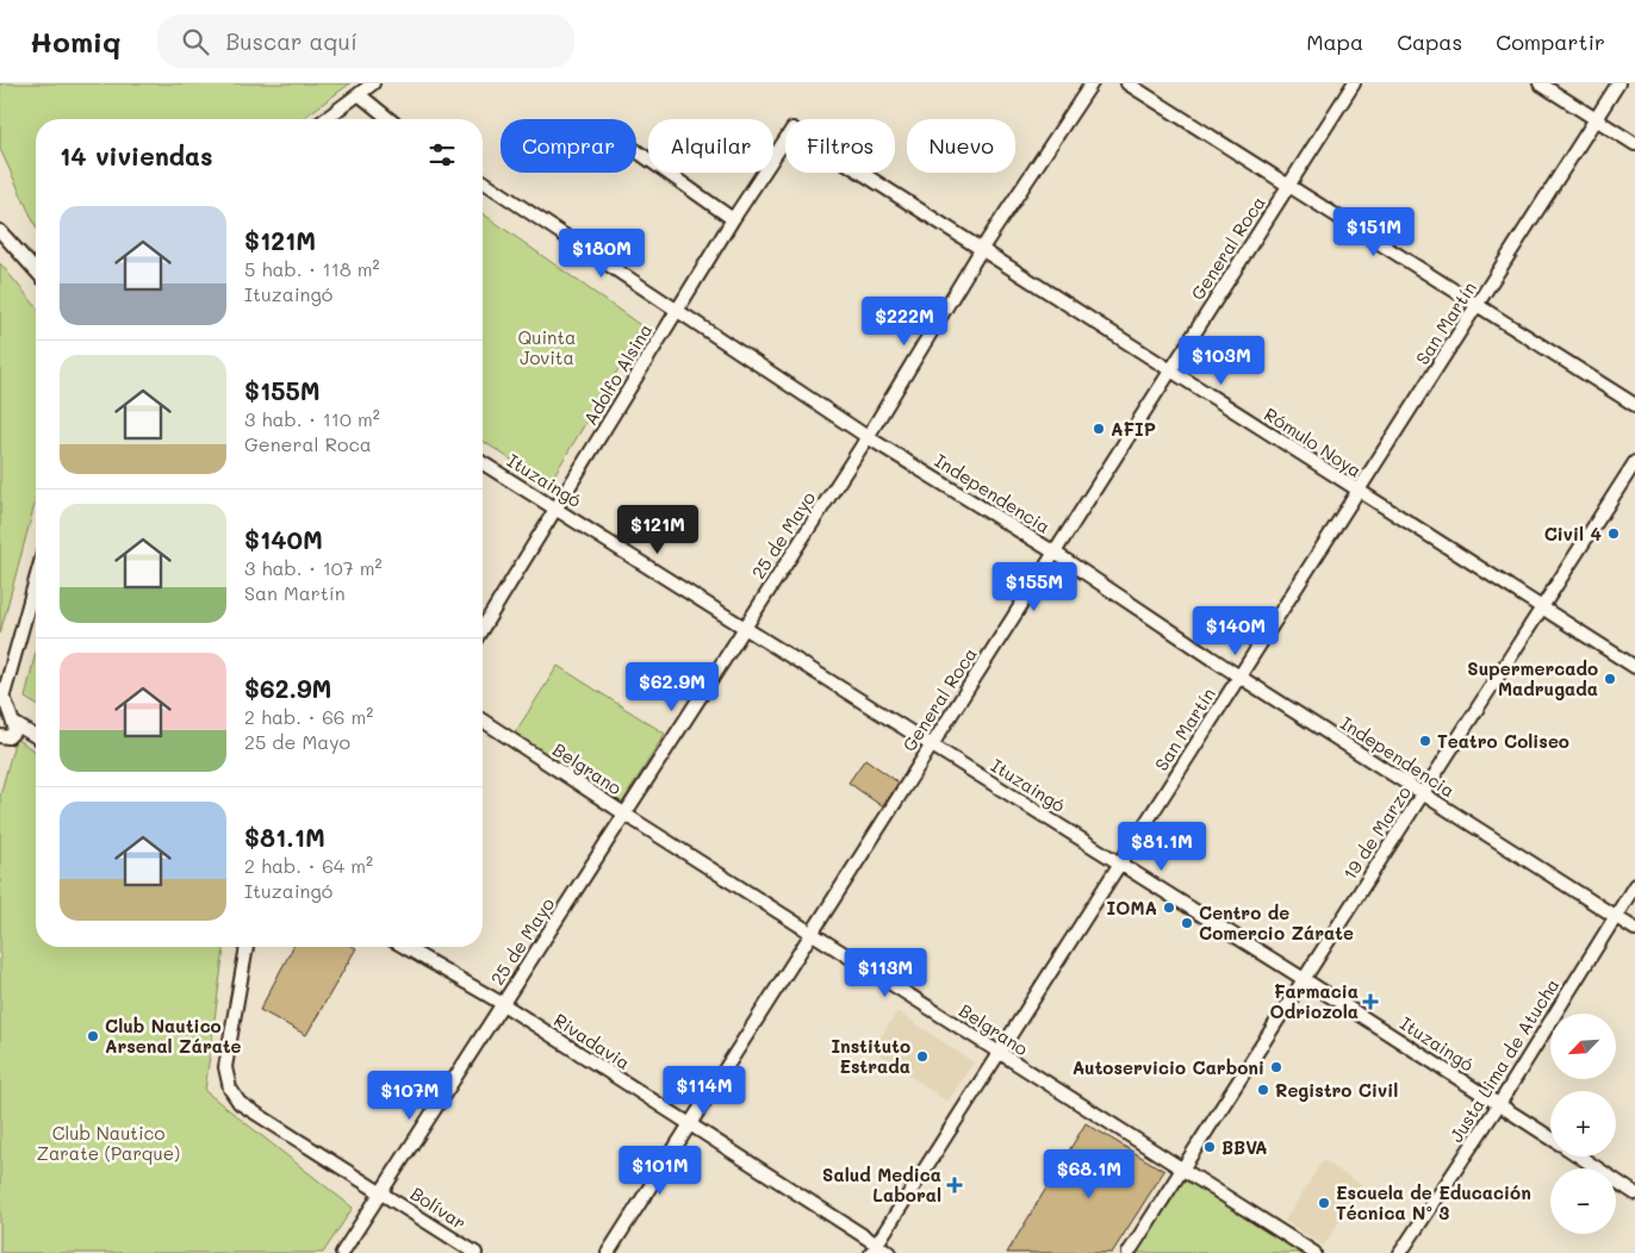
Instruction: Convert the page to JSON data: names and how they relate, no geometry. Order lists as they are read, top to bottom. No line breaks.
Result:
{"streets":{"street":["General Roca","San Martín","Adolfo Alsina","Rómulo Noya","Ituzaingó","Independencia","25 de Mayo","Belgrano","19 de Marzo","Rivadavia","Justa Lima de Atucha","Bolívar"]},"crossings":[["General Roca","Rómulo Noya"],["General Roca","Ituzaingó"],["General Roca","Independencia"],["General Roca","Belgrano"],["General Roca","Rivadavia"],["San Martín","Rómulo Noya"],["San Martín","Ituzaingó"],["San Martín","Independencia"],["San Martín","Belgrano"],["San Martín","Rivadavia"],["Adolfo Alsina","Ituzaingó"],["Adolfo Alsina","Independencia"],["Rómulo Noya","25 de Mayo"],["Rómulo Noya","19 de Marzo"],["Ituzaingó","25 de Mayo"],["Ituzaingó","19 de Marzo"],["Ituzaingó","Justa Lima de Atucha"],["Independencia","25 de Mayo"],["Independencia","19 de Marzo"],["Independencia","Justa Lima de Atucha"],["25 de Mayo","Belgrano"],["25 de Mayo","Rivadavia"],["25 de Mayo","Bolívar"],["Belgrano","19 de Marzo"]],"parks":["Quinta Jovita","Club Nautico Zarate (Parque)"],"places":{"other":["AFIP","Civil 4","Supermercado Madrugada","Teatro Coliseo","IOMA","Centro de Comercio Zárate","Club Nautico Arsenal Zárate","Instituto Estrada","Autoservicio Carboni","Registro Civil","BBVA","Escuela de Educación Técnica Nº 3"],"health":["Farmacia Odriozola","Salud Medica Laboral"]},"north":"bottom left","page":{"header":"Homiq","search":"Buscar aquí","nav":["Mapa","Capas","Compartir"],"chip":["Comprar","Alquilar","Filtros","Nuevo"],"heading":"14 viviendas","list":[{"name":"$121M","note":"5 hab. · 118 m² · Ituzaingó"},{"name":"$155M","note":"3 hab. · 110 m² · General Roca"},{"name":"$140M","note":"3 hab. · 107 m² · San Martín"},{"name":"$62.9M","note":"2 hab. · 66 m² · 25 de Mayo"},{"name":"$81.1M","note":"2 hab. · 64 m² · Ituzaingó"}],"price":["$151M","$180M","$222M","$103M","$121M","$155M","$140M","$62.9M","$81.1M","$113M","$114M","$107M","$101M","$68.1M"],"map_buttons":["+","−"]}}
